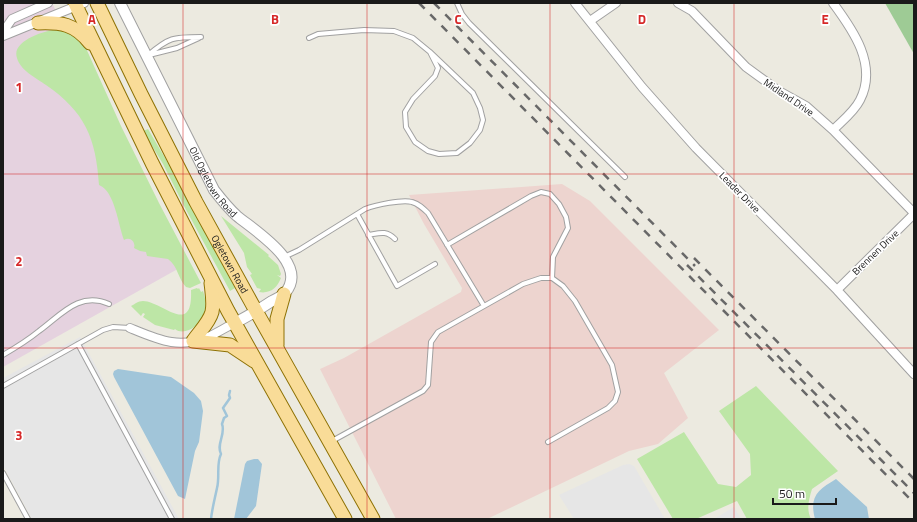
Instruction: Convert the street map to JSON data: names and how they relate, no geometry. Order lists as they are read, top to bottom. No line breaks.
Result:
{"streets":{"main road":["Ogletown Road"],"street":["Midland Drive","Old Ogletown Road","Leader Drive","Brennen Drive"]},"crossings":[["Midland Drive","Brennen Drive"],["Leader Drive","Brennen Drive"]],"scale_bar":"50 m","grid":{"columns":["A","B","C","D","E"],"rows":["1","2","3"]}}
